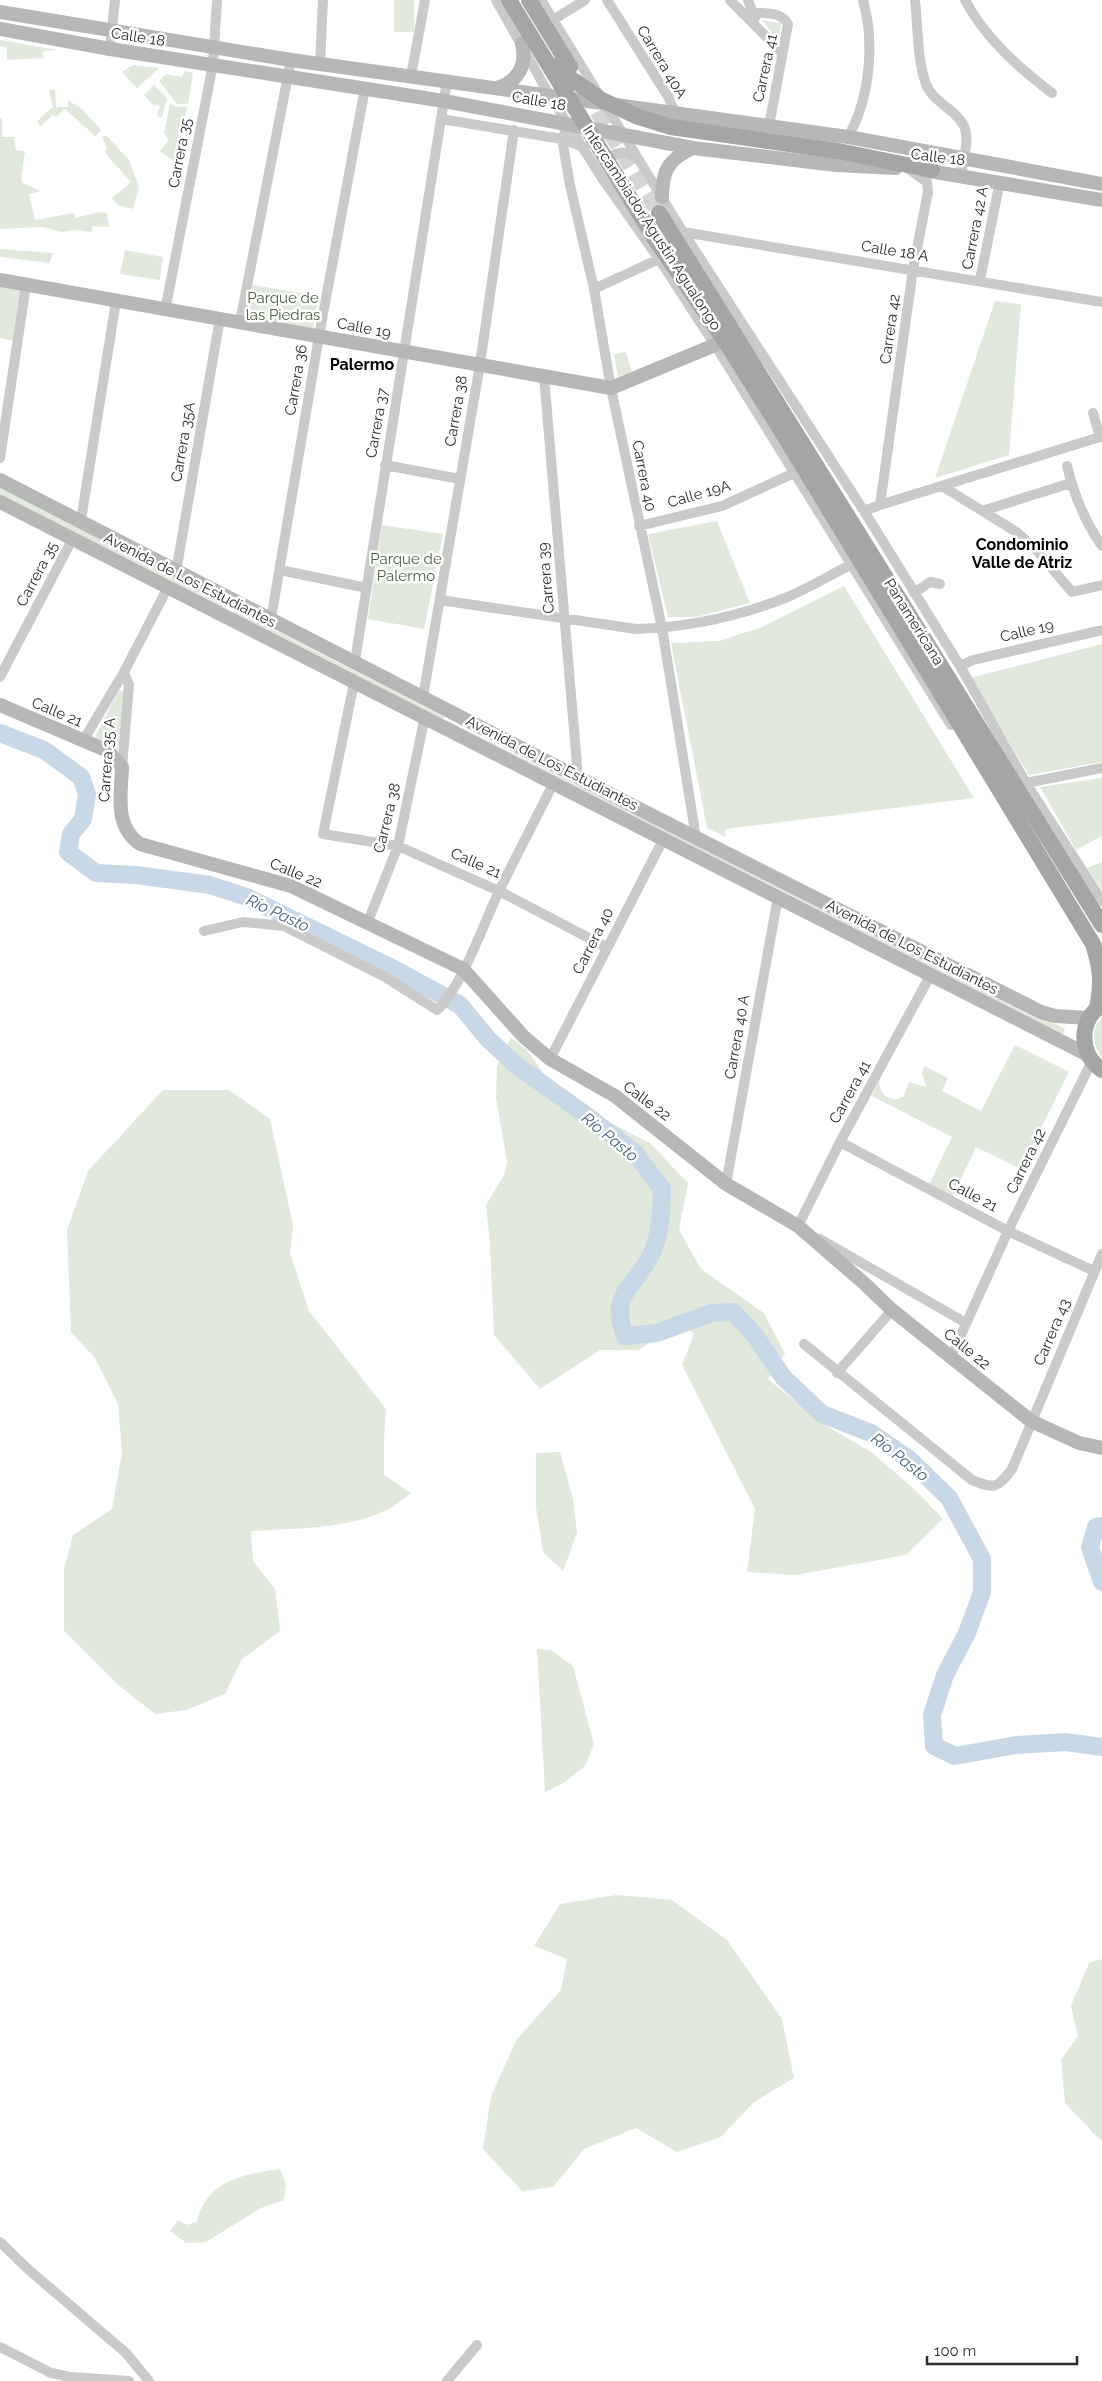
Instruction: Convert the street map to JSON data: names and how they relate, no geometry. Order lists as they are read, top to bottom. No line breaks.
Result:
{"streets":{"main road":["Calle 18","Intercambiador Agustin Agualongo","Calle 19","Avenida de Los Estudiantes","Panamericana","Calle 21","Carrera 35 A","Calle 22"],"street":["Carrera 40A","Carrera 41","Carrera 35","Carrera 42 A","Calle 18 A","Carrera 42","Carrera 36","Carrera 38","Carrera 37","Carrera 35A","Carrera 40","Calle 19A","Carrera 39","Carrera 40 A","Carrera 43"]},"crossings":[["Calle 18","Carrera 40A"],["Calle 18","Carrera 41"],["Calle 18","Carrera 35"],["Calle 18","Carrera 42 A"],["Calle 18","Carrera 42"],["Calle 18","Carrera 36"],["Calle 18","Carrera 37"],["Carrera 41","Avenida de Los Estudiantes"],["Carrera 41","Calle 21"],["Carrera 41","Calle 22"],["Carrera 35","Calle 19"],["Carrera 35","Avenida de Los Estudiantes"],["Intercambiador Agustin Agualongo","Panamericana"],["Carrera 42 A","Calle 18 A"],["Calle 18 A","Carrera 42"],["Calle 19","Carrera 36"],["Calle 19","Carrera 38"],["Calle 19","Carrera 37"],["Calle 19","Carrera 35A"],["Calle 19","Carrera 40"],["Calle 19","Carrera 39"],["Carrera 42","Avenida de Los Estudiantes"],["Carrera 42","Calle 21"],["Carrera 42","Calle 22"],["Carrera 36","Avenida de Los Estudiantes"],["Carrera 38","Avenida de Los Estudiantes"],["Carrera 38","Calle 21"],["Carrera 38","Calle 22"],["Carrera 37","Avenida de Los Estudiantes"],["Carrera 35A","Avenida de Los Estudiantes"],["Carrera 40","Calle 19A"],["Carrera 40","Avenida de Los Estudiantes"],["Carrera 40","Calle 21"],["Carrera 40","Calle 22"],["Carrera 39","Avenida de Los Estudiantes"],["Avenida de Los Estudiantes","Calle 21"],["Avenida de Los Estudiantes","Carrera 35 A"],["Avenida de Los Estudiantes","Carrera 40 A"],["Calle 21","Carrera 35 A"],["Calle 21","Carrera 43"],["Carrera 35 A","Calle 22"],["Calle 22","Carrera 40 A"],["Calle 22","Carrera 43"]],"districts":["Palermo","Condominio Valle de Atriz"],"water":["Río Pasto"],"parks":["Parque de las Piedras","Parque de Palermo"],"scale_bar":"100 m"}
